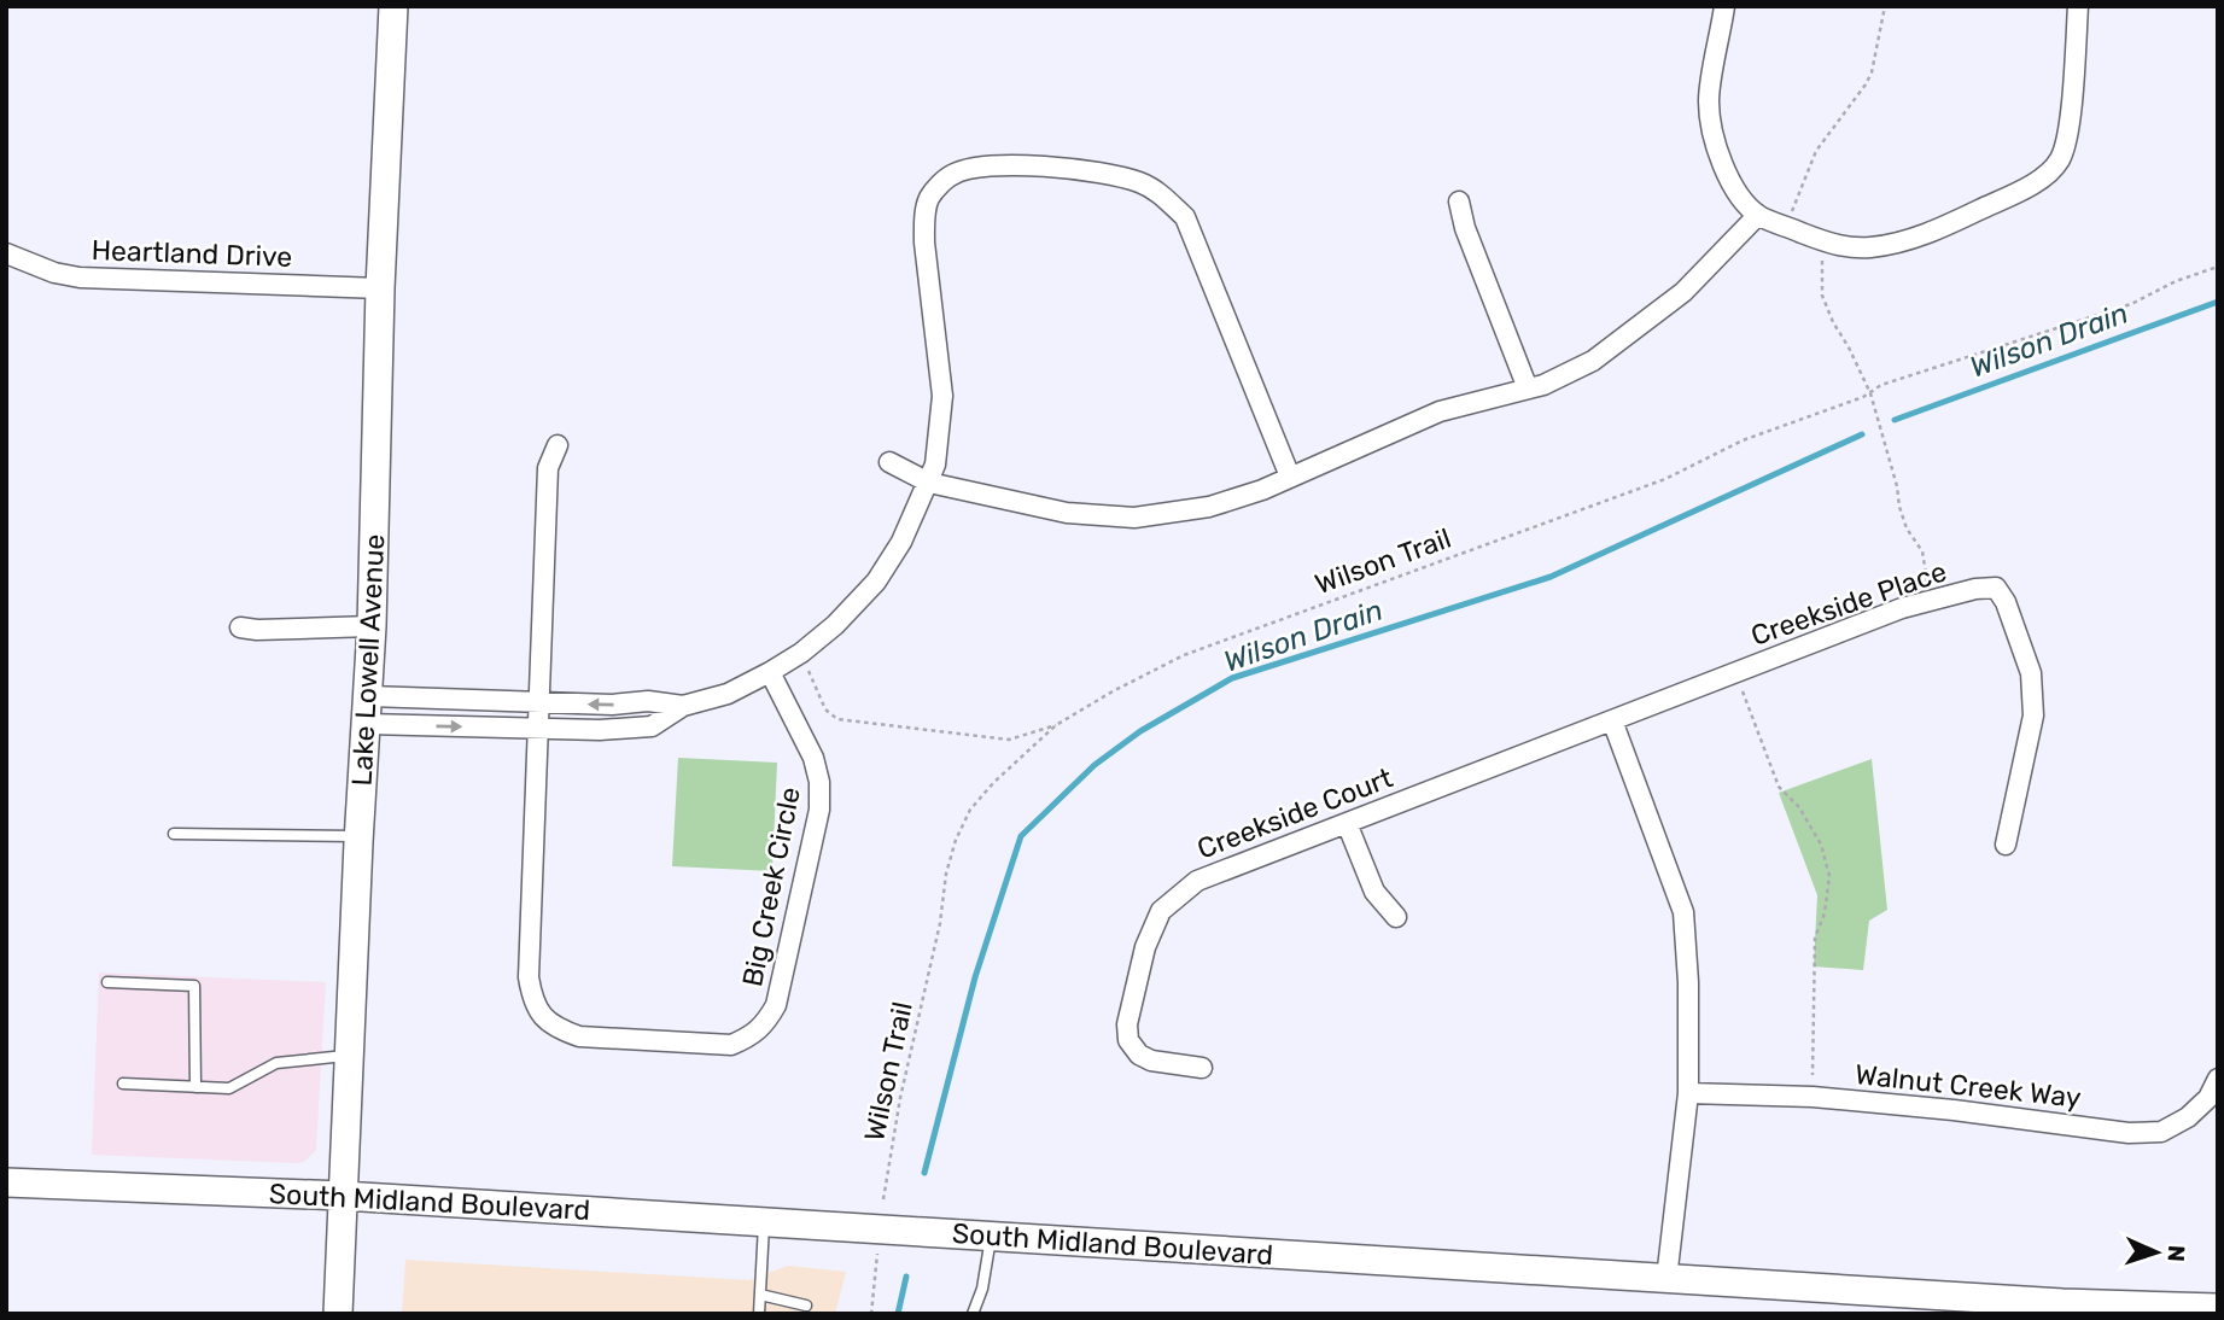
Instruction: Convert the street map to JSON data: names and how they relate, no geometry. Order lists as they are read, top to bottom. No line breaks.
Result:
{"streets":{"main road":["Lake Lowell Avenue","South Midland Boulevard"],"street":["Heartland Drive","Creekside Place","Creekside Court","Big Creek Circle","Walnut Creek Way"],"path":["Wilson Trail"]},"crossings":[["Heartland Drive","Lake Lowell Avenue"],["Creekside Place","Creekside Court"],["Lake Lowell Avenue","South Midland Boulevard"]],"water":["Wilson Drain"],"north":"right"}
